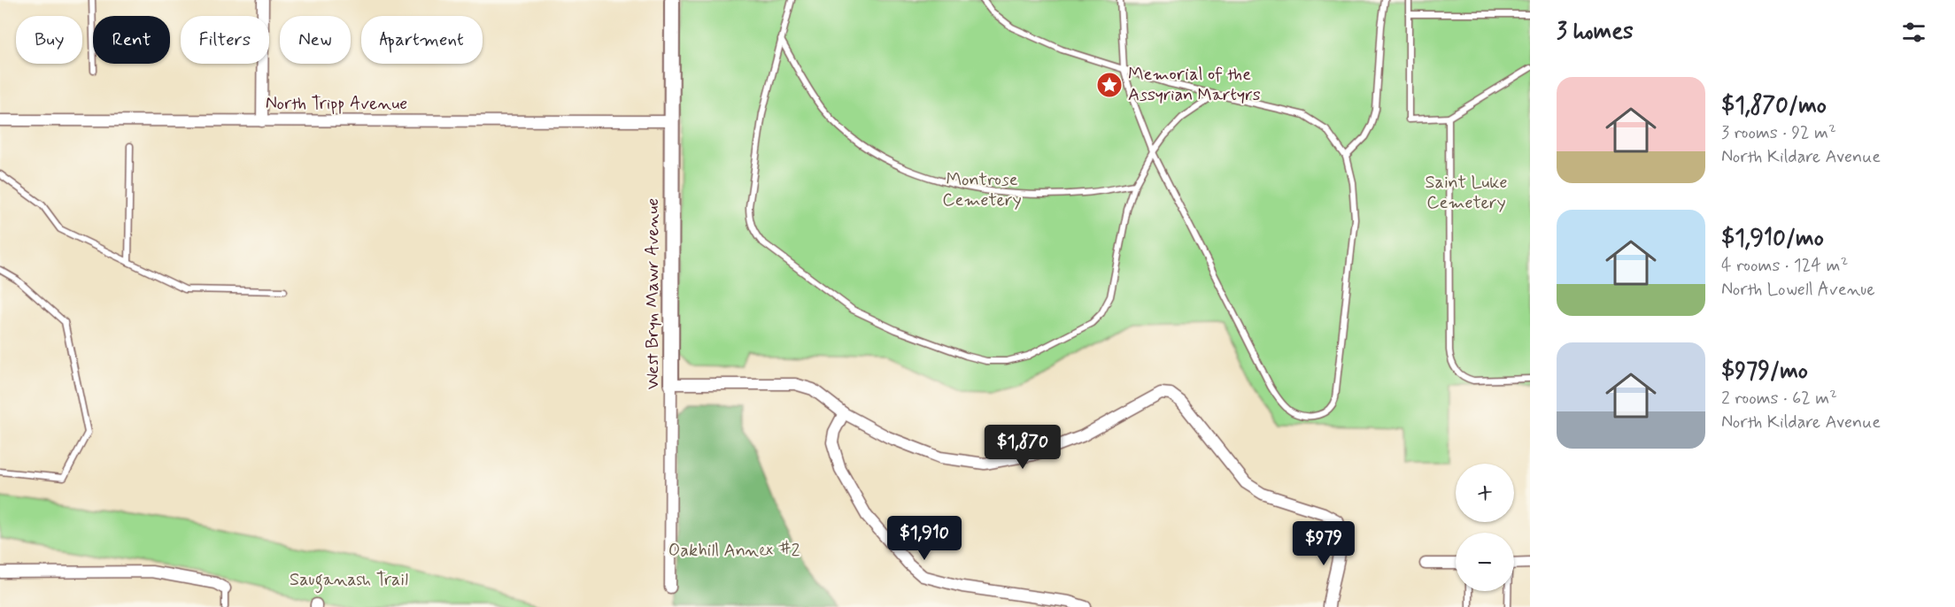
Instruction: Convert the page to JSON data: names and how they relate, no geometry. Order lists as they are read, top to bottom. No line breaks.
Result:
{"streets":{"street":["North Tripp Avenue","West Bryn Mawr Avenue"]},"crossings":[["North Tripp Avenue","West Bryn Mawr Avenue"]],"parks":["Montrose Cemetery","Saint Luke Cemetery","Oakhill Annex #2","Sauganash Trail"],"places":{"place":["Memorial of the Assyrian Martyrs"]},"page":{"heading":"3 homes","chip":["Buy","Rent","Filters","New","Apartment"],"list":[{"name":"$1,870/mo","note":"3 rooms · 92 m² · North Kildare Avenue"},{"name":"$1,910/mo","note":"4 rooms · 124 m² · North Lowell Avenue"},{"name":"$979/mo","note":"2 rooms · 62 m² · North Kildare Avenue"}],"price":["$1,870","$1,910","$979"],"map_buttons":["+","−"]}}
